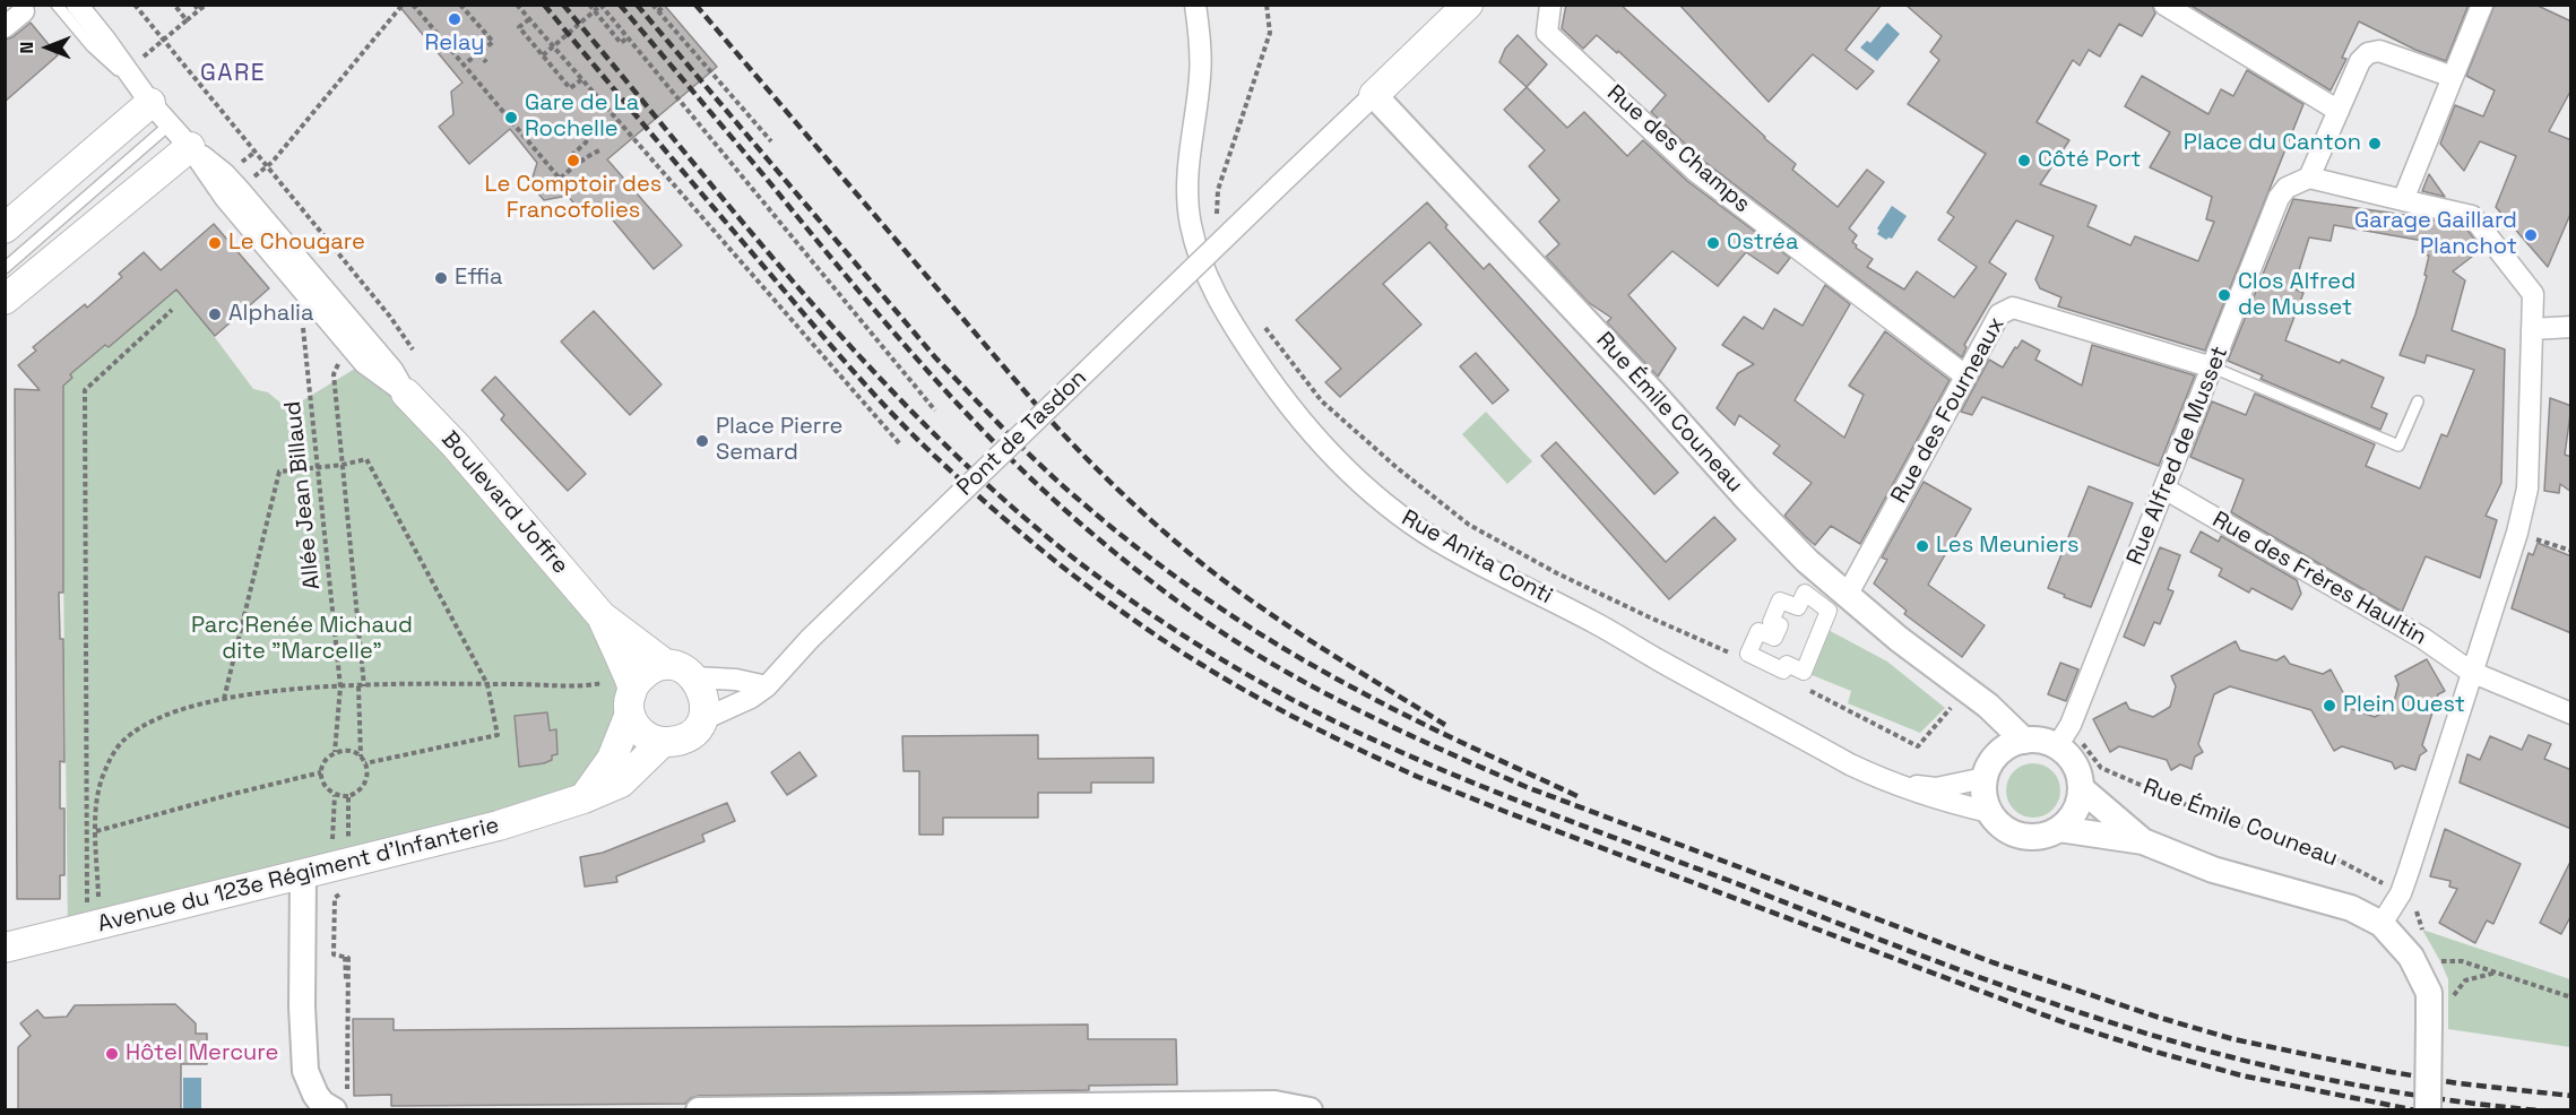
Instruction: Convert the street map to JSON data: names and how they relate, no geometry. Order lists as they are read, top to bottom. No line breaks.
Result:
{"streets":{"main road":["Boulevard Joffre","Avenue du 123e Régiment d'Infanterie"],"street":["Rue des Champs","Rue des Fourneaux","Rue Émile Couneau","Pont de Tasdon","Rue Alfred de Musset","Rue Anita Conti","Rue des Frères Haultin"],"path":["Allée Jean Billaud"]},"crossings":[["Rue des Champs","Rue des Fourneaux"],["Rue des Fourneaux","Rue Émile Couneau"],["Rue des Fourneaux","Rue Alfred de Musset"],["Rue Émile Couneau","Pont de Tasdon"],["Rue Émile Couneau","Rue Alfred de Musset"],["Rue Émile Couneau","Rue Anita Conti"],["Pont de Tasdon","Boulevard Joffre"],["Rue Alfred de Musset","Rue Anita Conti"],["Rue Alfred de Musset","Rue des Frères Haultin"],["Boulevard Joffre","Avenue du 123e Régiment d'Infanterie"]],"districts":["GARE"],"parks":["Parc Renée Michaud dite \"Marcelle\""],"places":["Relay","Gare de La Rochelle","Place du Canton","Le Comptoir des Francofolies","Côté Port","Garage Gaillard Planchot","Le Chougare","Ostréa","Effia","Clos Alfred de Musset","Alphalia","Place Pierre Semard","Les Meuniers","Plein Ouest","Hôtel Mercure"],"north":"left"}
